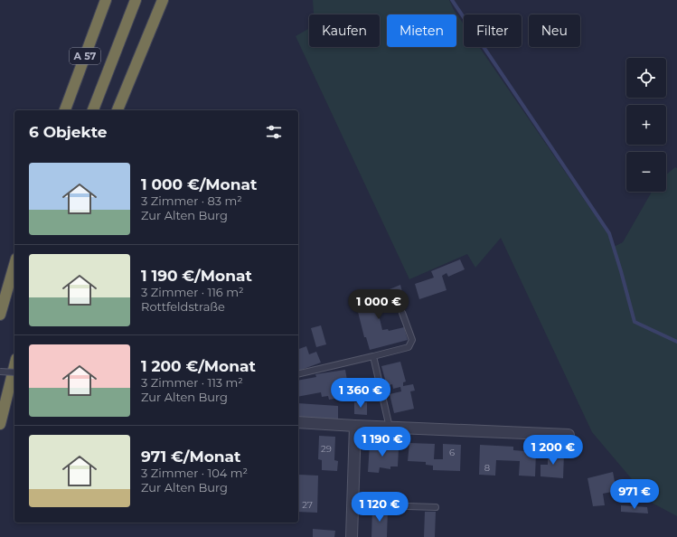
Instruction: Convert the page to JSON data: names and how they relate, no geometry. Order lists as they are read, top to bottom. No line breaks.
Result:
{"streets":{"highway":["A 57"]},"house_numbers":["29","6","8","27"],"page":{"chip":["Kaufen","Mieten","Filter","Neu"],"map_buttons":["+","−"],"heading":"6 Objekte","list":[{"name":"1 000 €/Monat","note":"3 Zimmer · 83 m² · Zur Alten Burg"},{"name":"1 190 €/Monat","note":"3 Zimmer · 116 m² · Rottfeldstraße"},{"name":"1 200 €/Monat","note":"3 Zimmer · 113 m² · Zur Alten Burg"},{"name":"971 €/Monat","note":"3 Zimmer · 104 m² · Zur Alten Burg"}],"price":["1 000 €","1 360 €","1 190 €","1 200 €","971 €","1 120 €"]}}
